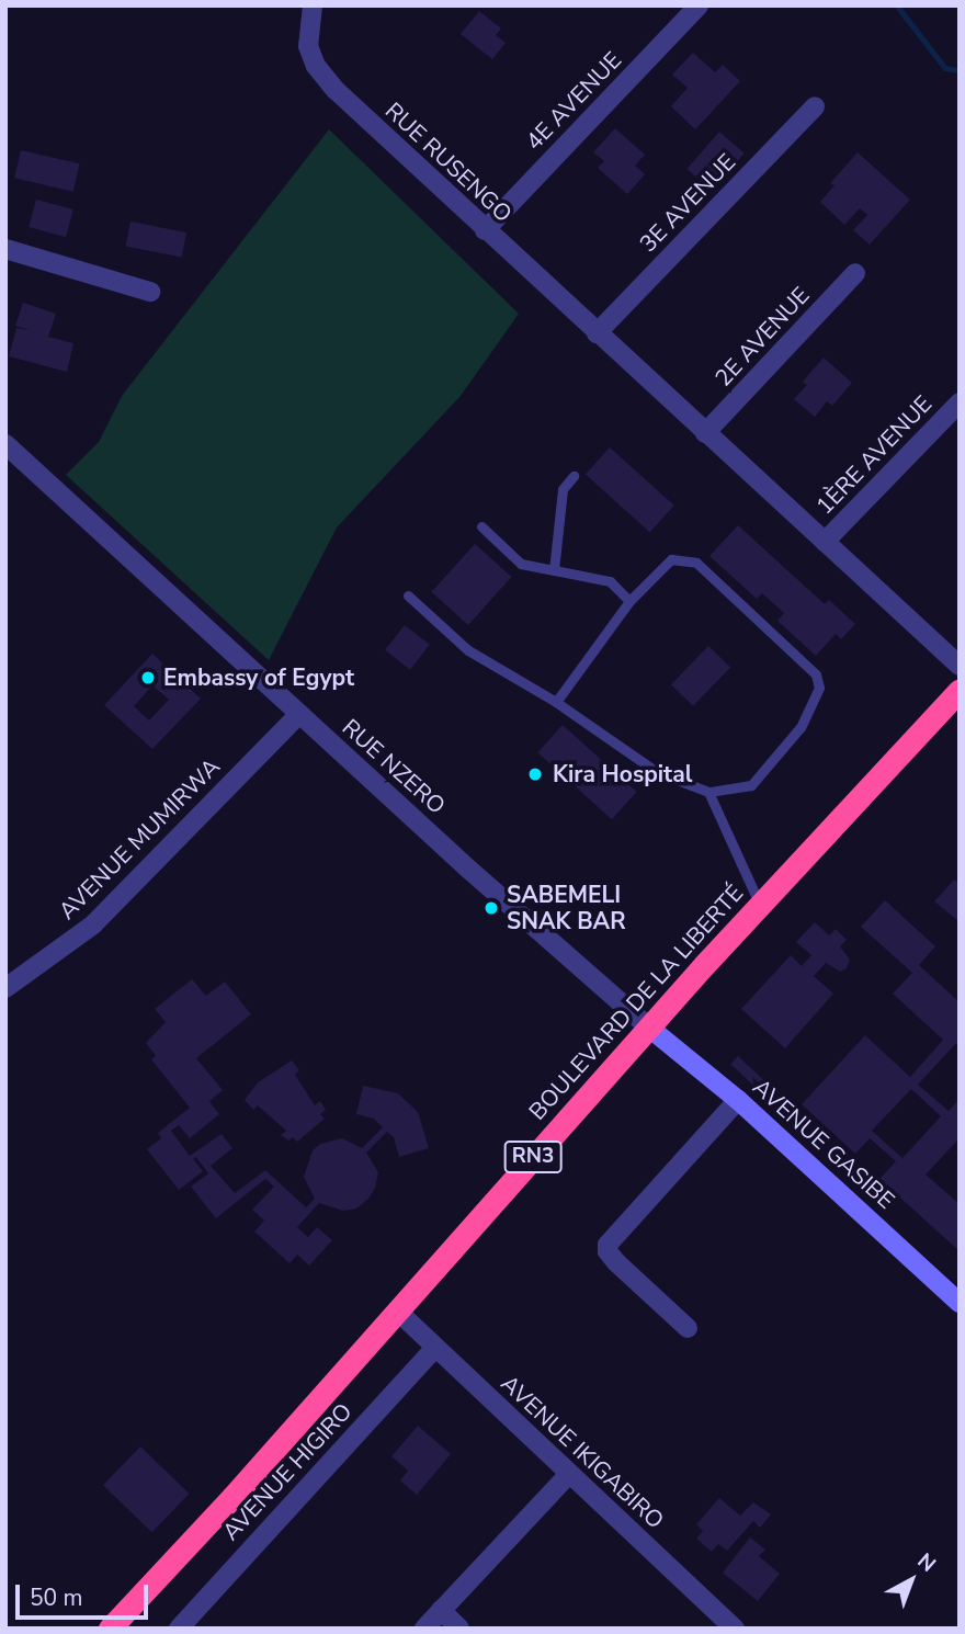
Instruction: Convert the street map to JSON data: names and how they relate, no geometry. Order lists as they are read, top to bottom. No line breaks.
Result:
{"streets":{"highway":["BOULEVARD DE LA LIBERTÉ","RN3"],"street":["4E AVENUE","RUE RUSENGO","3E AVENUE","2E AVENUE","1ÈRE AVENUE","RUE NZERO","AVENUE MUMIRWA","AVENUE GASIBE","AVENUE IKIGABIRO","AVENUE HIGIRO"]},"crossings":[["4E AVENUE","RUE RUSENGO"],["RUE RUSENGO","3E AVENUE"],["RUE RUSENGO","2E AVENUE"],["RUE RUSENGO","1ÈRE AVENUE"],["RUE NZERO","AVENUE MUMIRWA"],["RUE NZERO","BOULEVARD DE LA LIBERTÉ"],["RUE NZERO","AVENUE GASIBE"],["BOULEVARD DE LA LIBERTÉ","AVENUE GASIBE"],["BOULEVARD DE LA LIBERTÉ","AVENUE IKIGABIRO"],["AVENUE IKIGABIRO","AVENUE HIGIRO"]],"places":["Embassy of Egypt","Kira Hospital","SABEMELI SNAK BAR"],"scale_bar":"50 m","north":"top right"}
